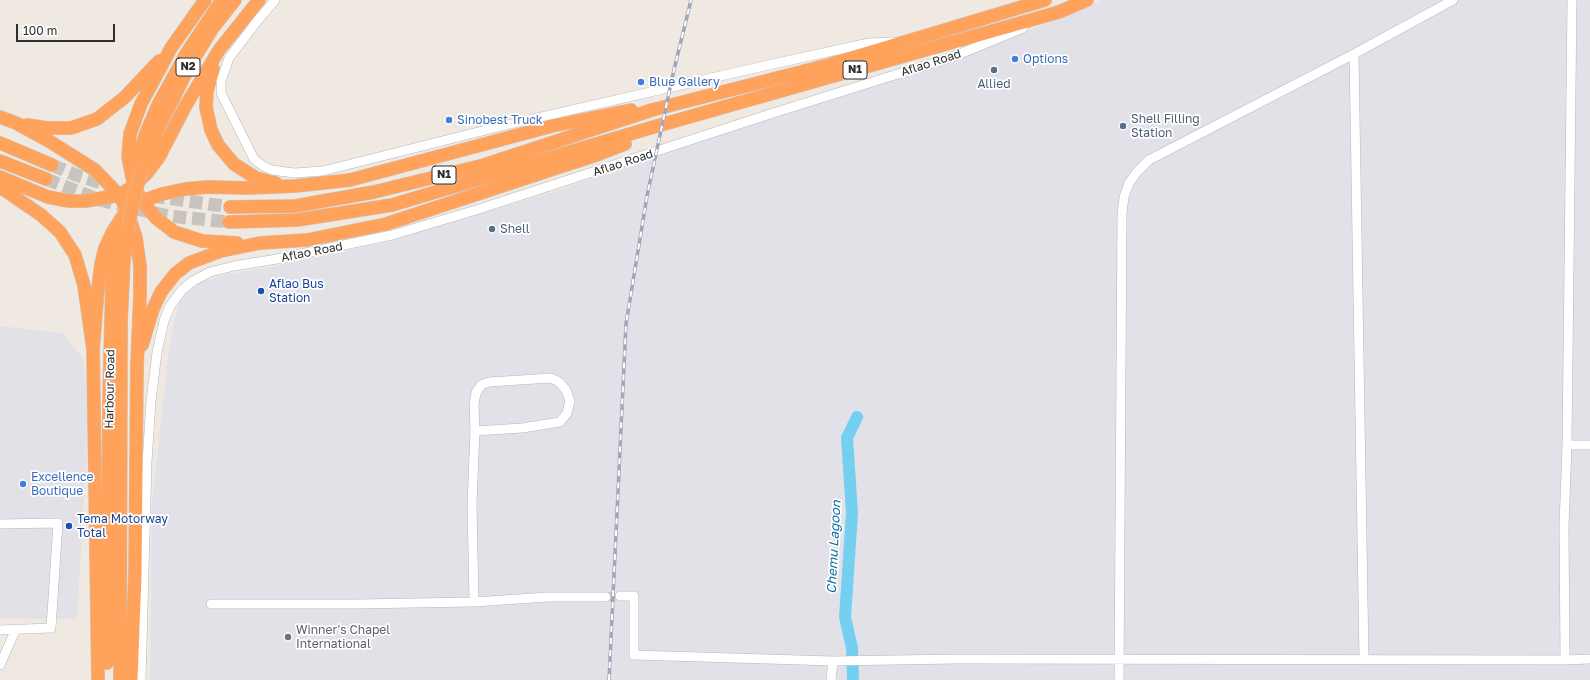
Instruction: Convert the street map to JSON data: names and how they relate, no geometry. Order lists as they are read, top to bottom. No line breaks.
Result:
{"streets":{"highway":["Aflao Road","N2","N1","Harbour Road"]},"crossings":[["N2","Harbour Road"]],"water":["Chemu Lagoon"],"places":["Options","Allied","Blue Gallery","Sinobest Truck","Shell Filling Station","Shell","Aflao Bus Station","Excellence Boutique","Tema Motorway Total","Winner's Chapel International"],"scale_bar":"100 m"}
